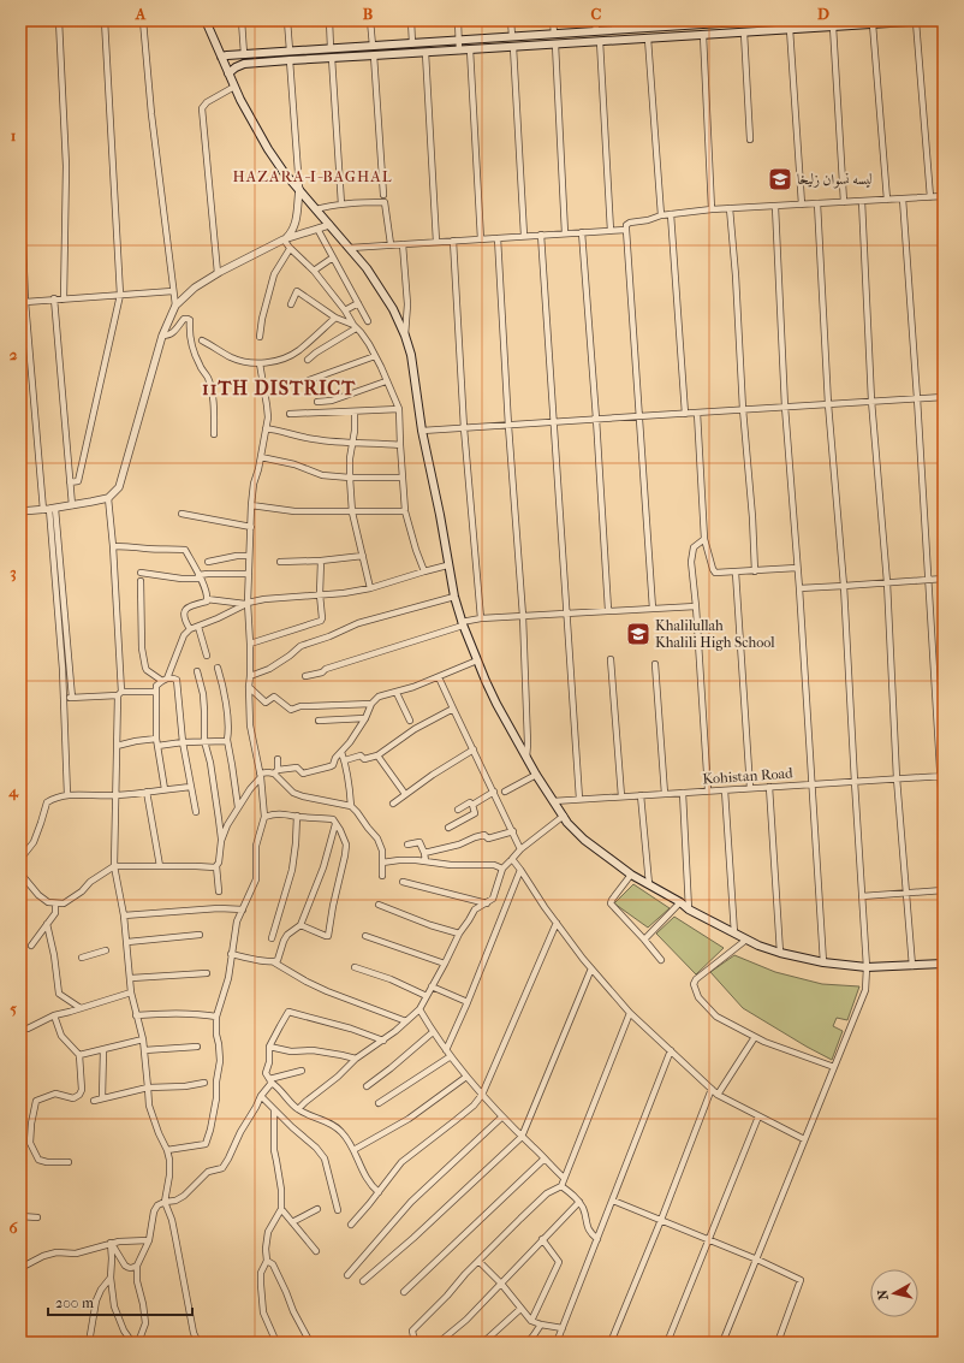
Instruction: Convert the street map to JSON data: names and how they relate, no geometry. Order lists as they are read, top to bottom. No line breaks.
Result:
{"streets":{"street":["Kohistan Road"]},"districts":["HAZARA-I-BAGHAL","11TH DISTRICT"],"places":{"school or university":["لیسه نسوان زلیخا","Khalilullah Khalili High School"]},"scale_bar":"200 m","north":"left","grid":{"columns":["A","B","C","D"],"rows":["1","2","3","4","5","6"]}}
